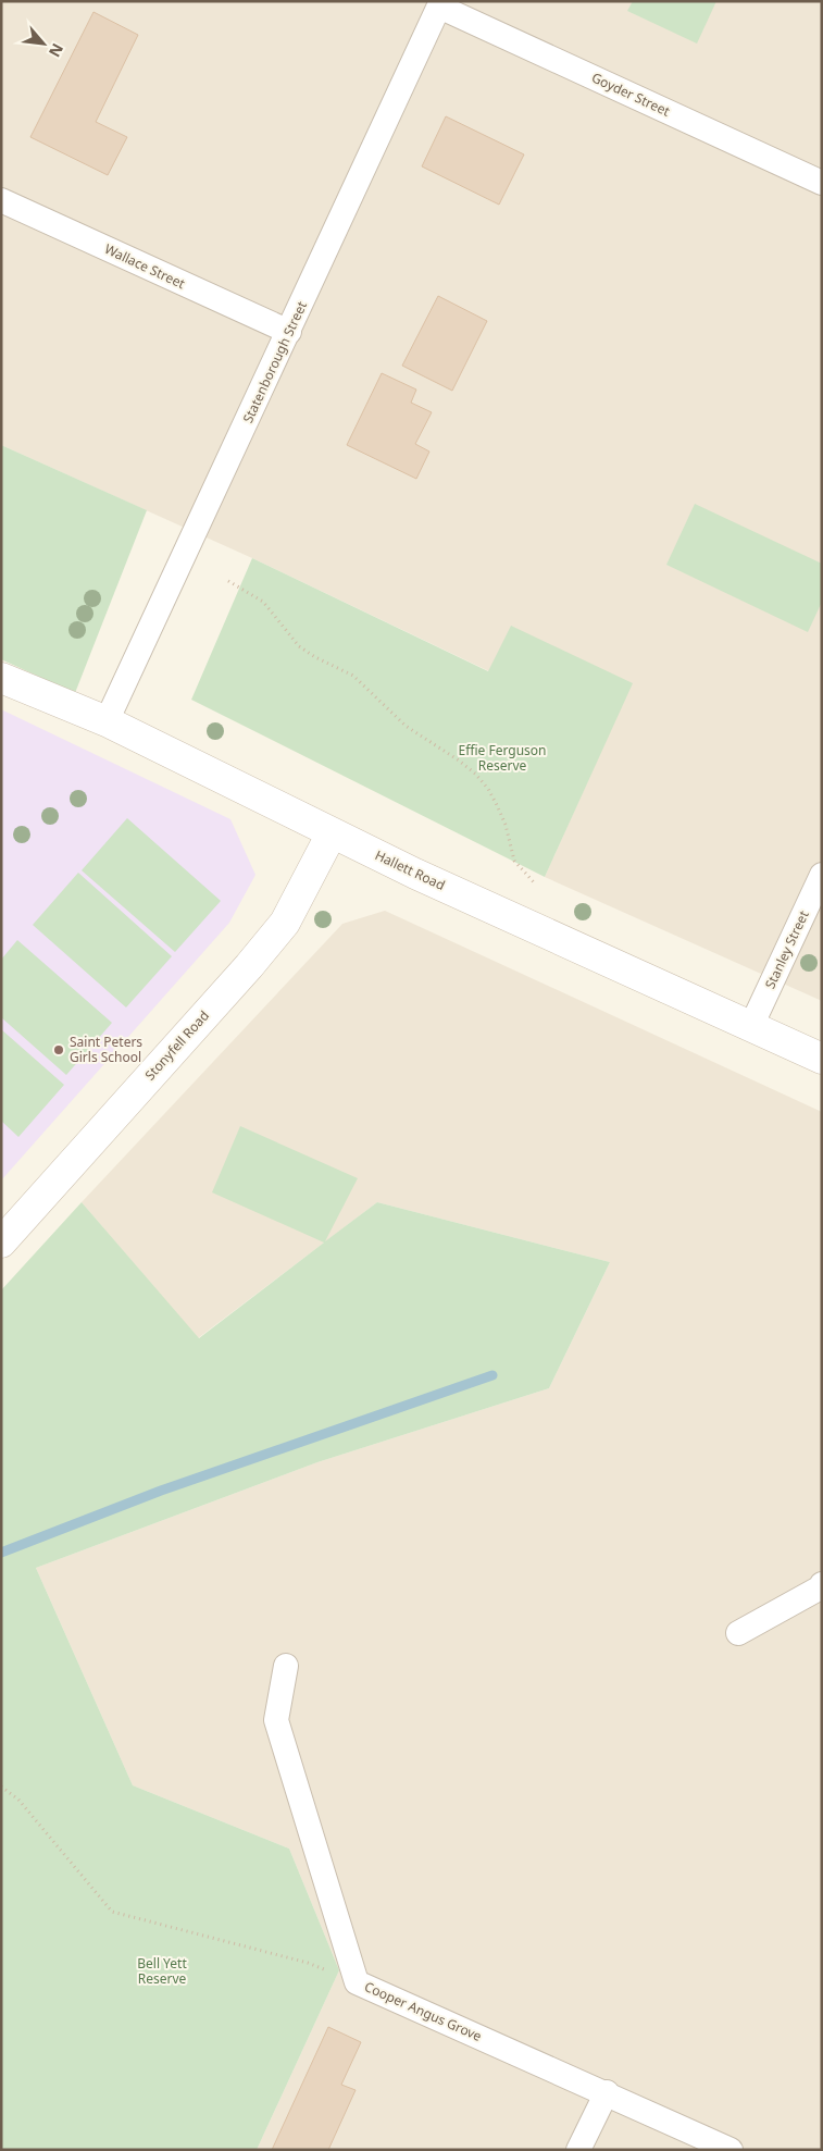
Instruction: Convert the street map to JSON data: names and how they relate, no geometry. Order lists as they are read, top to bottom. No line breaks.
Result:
{"streets":{"main road":["Hallett Road","Stonyfell Road"],"street":["Goyder Street","Wallace Street","Statenborough Street","Stanley Street","Cooper Angus Grove"]},"crossings":[["Goyder Street","Statenborough Street"],["Wallace Street","Statenborough Street"],["Statenborough Street","Hallett Road"],["Hallett Road","Stanley Street"],["Hallett Road","Stonyfell Road"]],"parks":["Effie Ferguson Reserve","Bell Yett Reserve"],"places":["Saint Peters Girls School"],"north":"bottom right"}
